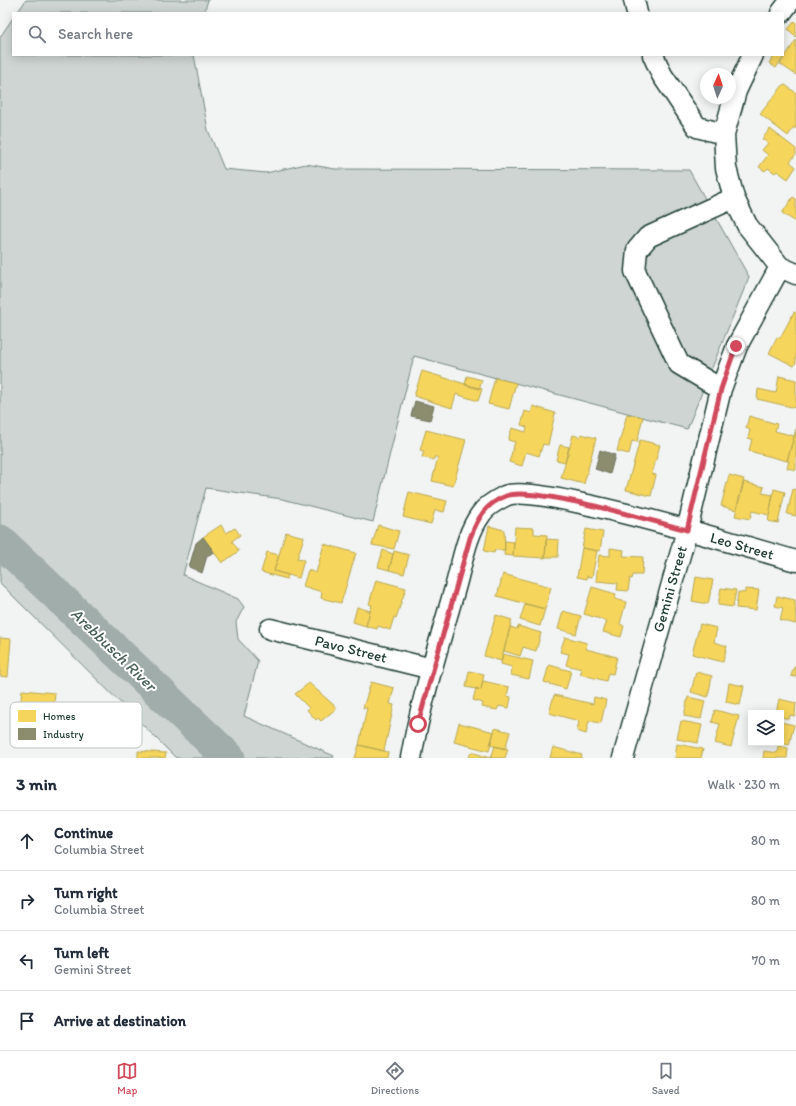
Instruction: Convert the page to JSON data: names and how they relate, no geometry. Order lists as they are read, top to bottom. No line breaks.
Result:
{"streets":{"street":["Leo Street","Gemini Street","Pavo Street"]},"crossings":[["Leo Street","Gemini Street"],["Leo Street","Pavo Street"]],"water":["Arebbusch River"],"legend":["Homes","Industry"],"north":"top","page":{"search":"Search here","heading":["3 min","Walk · 230 m"],"list":[["Continue","Columbia Street","80 m"],["Turn right","Columbia Street","80 m"],["Turn left","Gemini Street","70 m"],"Arrive at destination"],"nav":["Map","Directions","Saved"]}}
